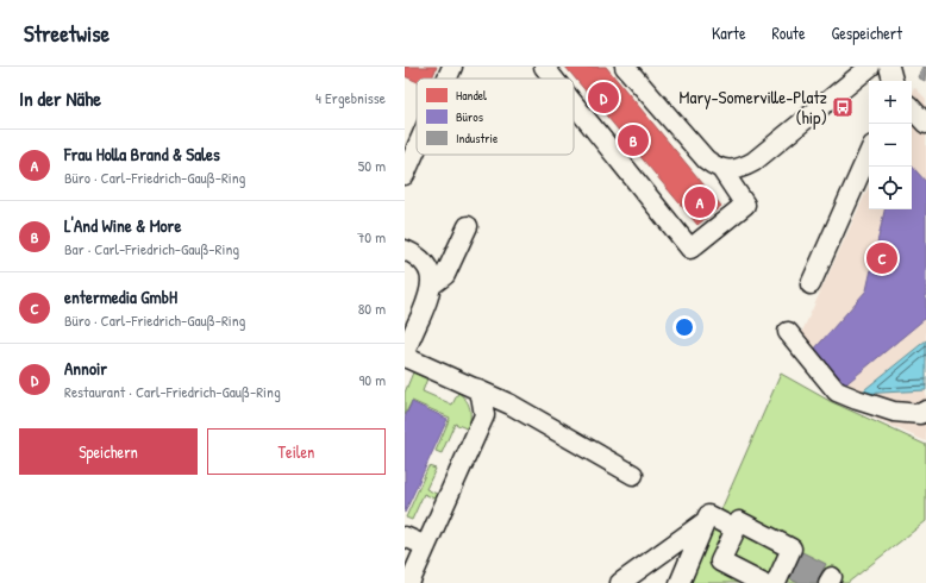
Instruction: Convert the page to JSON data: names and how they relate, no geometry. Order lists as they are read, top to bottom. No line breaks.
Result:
{"places":{"bus stop":["Mary-Somerville-Platz (hip)"]},"legend":["Handel","Büros","Industrie"],"page":{"header":"Streetwise","nav":["Karte","Route","Gespeichert"],"heading":["In der Nähe","4 Ergebnisse"],"pins":["D","B","A","C"],"map_buttons":["+","−"],"list":[{"mark":"A","name":"Frau Holla Brand & Sales","note":"Büro · Carl-Friedrich-Gauß-Ring","value":"50 m"},{"mark":"B","name":"L'And Wine & More","note":"Bar · Carl-Friedrich-Gauß-Ring","value":"70 m"},{"mark":"C","name":"entermedia GmbH","note":"Büro · Carl-Friedrich-Gauß-Ring","value":"80 m"},{"mark":"D","name":"Annoir","note":"Restaurant · Carl-Friedrich-Gauß-Ring","value":"90 m"}],"buttons":["Speichern","Teilen"]}}
